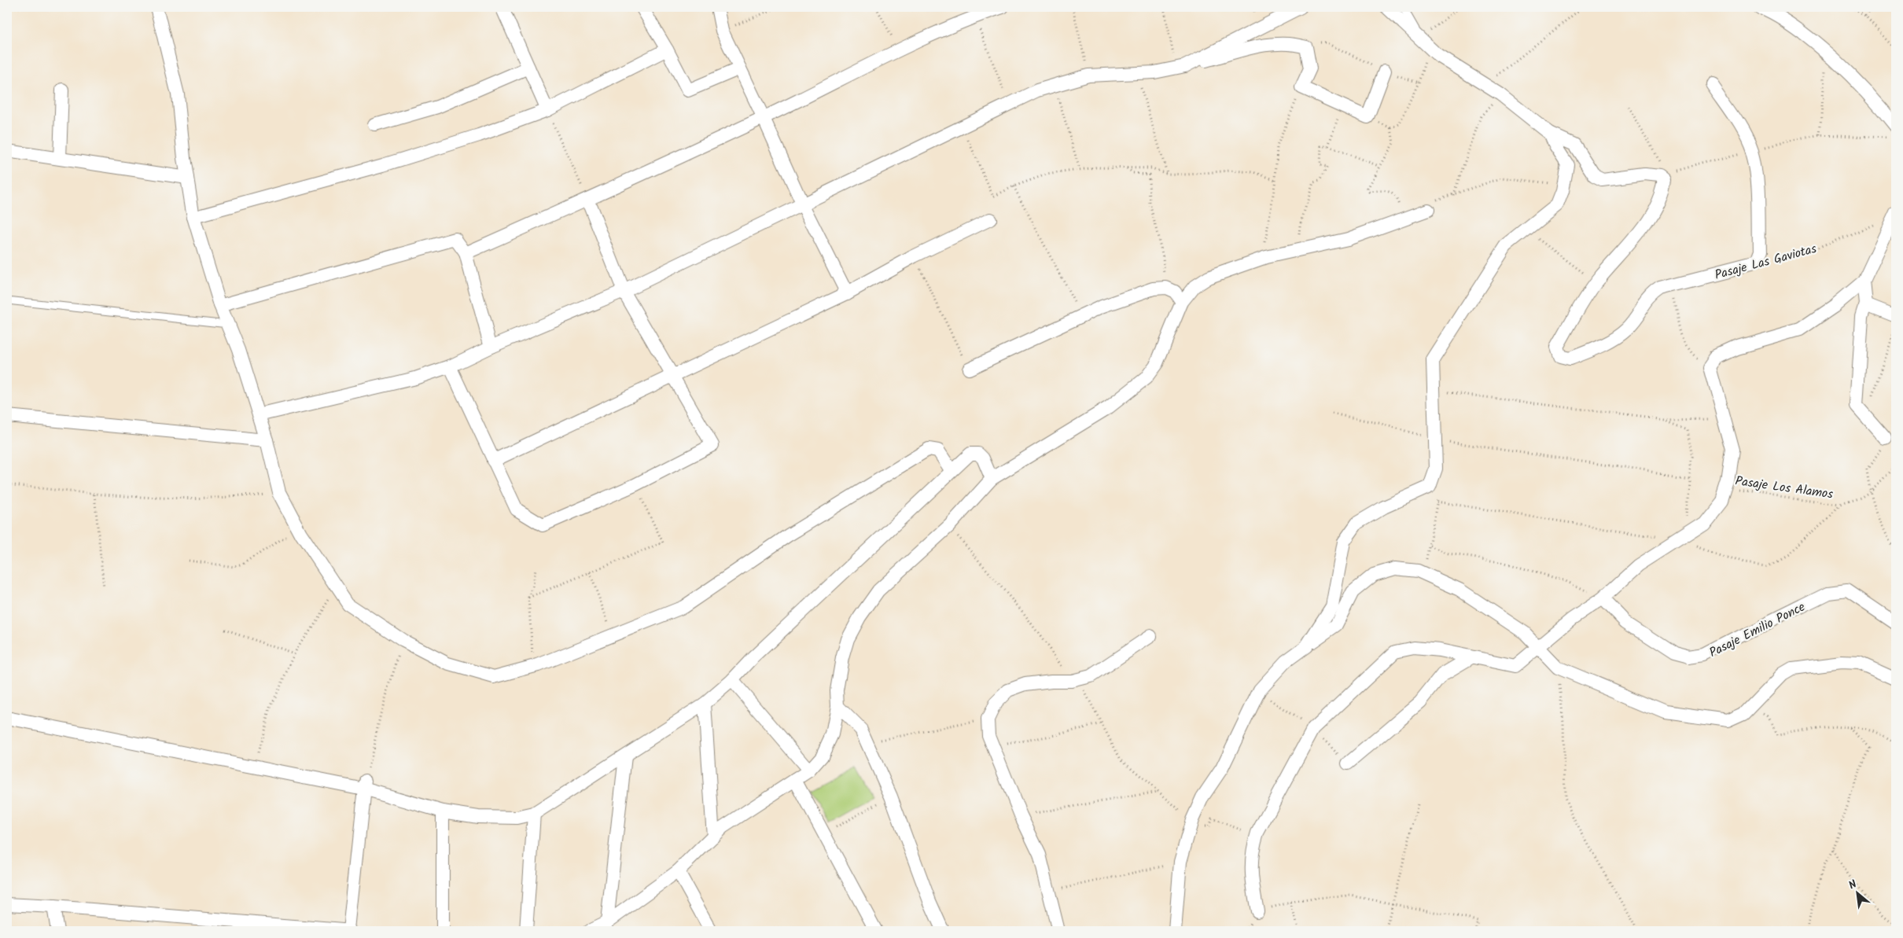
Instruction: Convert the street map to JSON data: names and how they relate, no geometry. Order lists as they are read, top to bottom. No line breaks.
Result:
{"streets":{"street":["Pasaje Las Gaviotas","Pasaje Emilio Ponce"],"path":["Pasaje Los Alamos"]},"north":"top left"}
